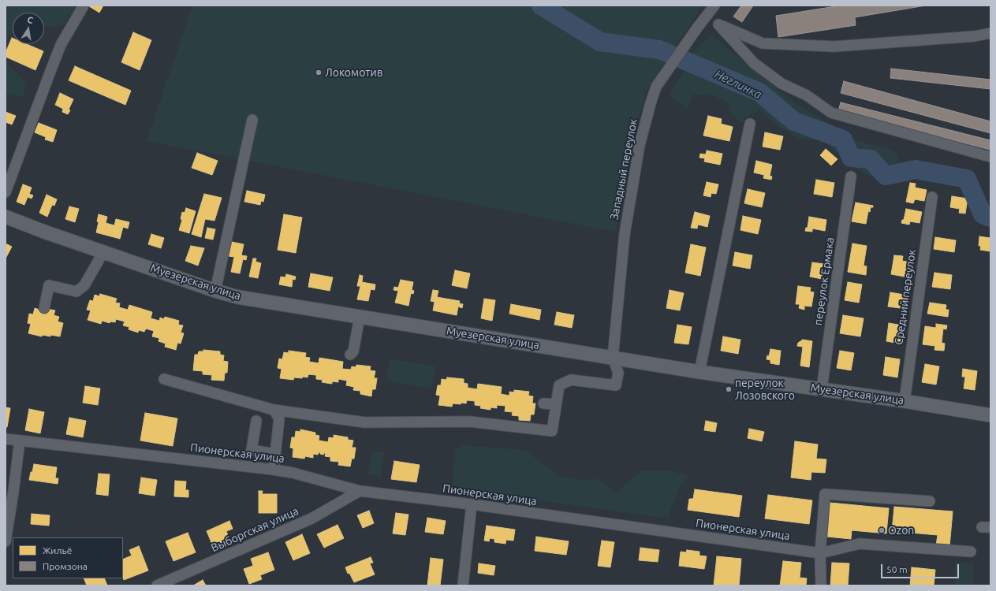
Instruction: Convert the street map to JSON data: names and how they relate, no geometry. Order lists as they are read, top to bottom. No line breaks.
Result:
{"streets":{"main road":["Муезерская улица"],"street":["Западный переулок","переулок Ермака","Средний переулок","Пионерская улица","Выборгская улица"]},"crossings":[["Западный переулок","Муезерская улица"],["переулок Ермака","Муезерская улица"],["Муезерская улица","Средний переулок"],["Пионерская улица","Выборгская улица"]],"water":["Неглинка"],"places":["Локомотив","переулок Лозовского","Ozon"],"legend":["Жильё","Промзона"],"scale_bar":"50 m","north":"top"}
